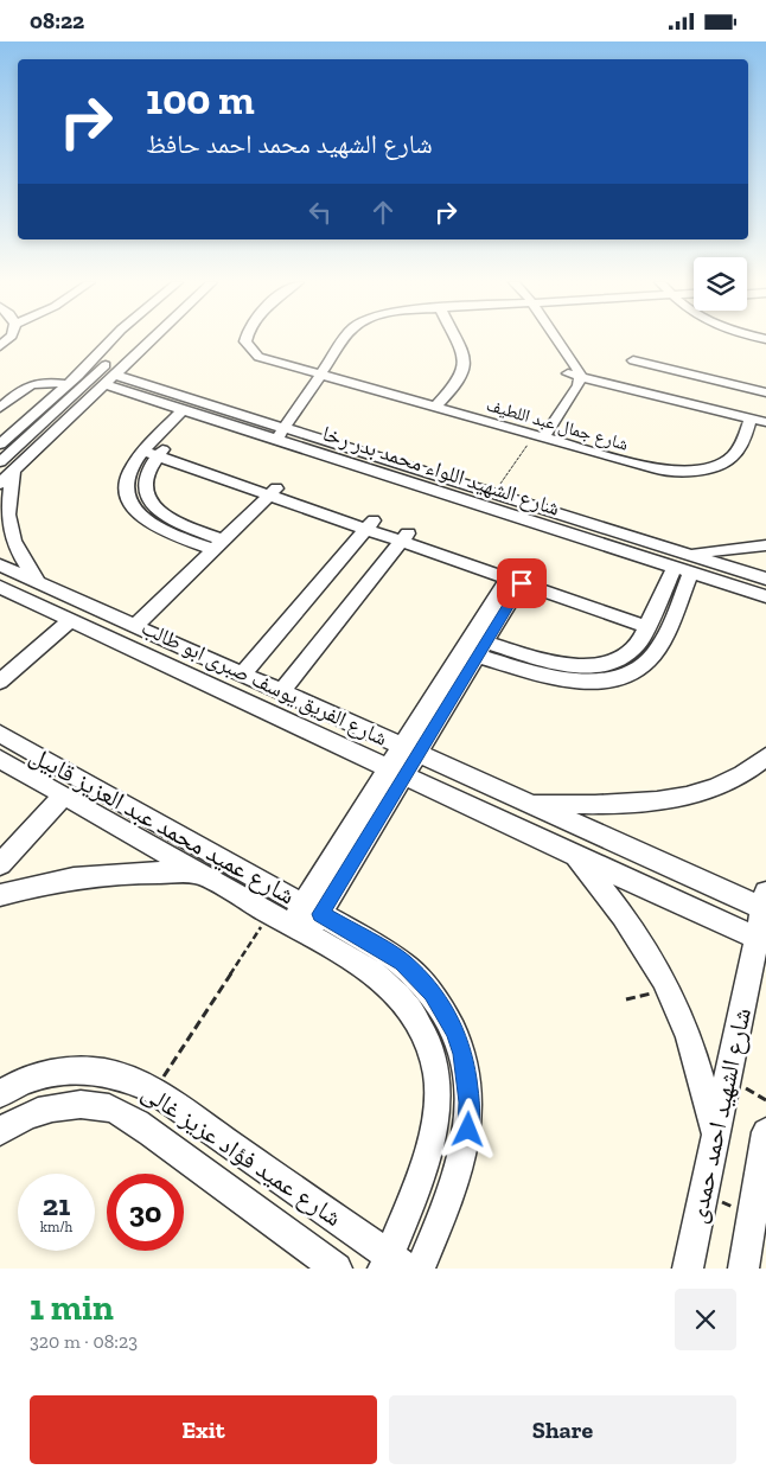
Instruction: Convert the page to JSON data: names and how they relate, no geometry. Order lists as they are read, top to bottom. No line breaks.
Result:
{"streets":{"street":["شارع جمال عبد اللطيف","شارع الشهيد اللواء محمد بدر رخا","شارع الفريق يوسف صبرى ابو طالب","شارع عميد محمد عبد العزيز قابيل","شارع الشهيد احمد حمدى","شارع عميد فؤاد عزيز غالى"]},"crossings":[["شارع الفريق يوسف صبرى ابو طالب","شارع الشهيد احمد حمدى"],["شارع عميد محمد عبد العزيز قابيل","شارع عميد فؤاد عزيز غالى"]],"page":{"status":"08:22","turn":["100 m","شارع الشهيد محمد احمد حافظ"],"speed":"21 km/h","limit":"30","heading":["1 min","320 m · 08:23"],"buttons":["Exit","Share"]}}
